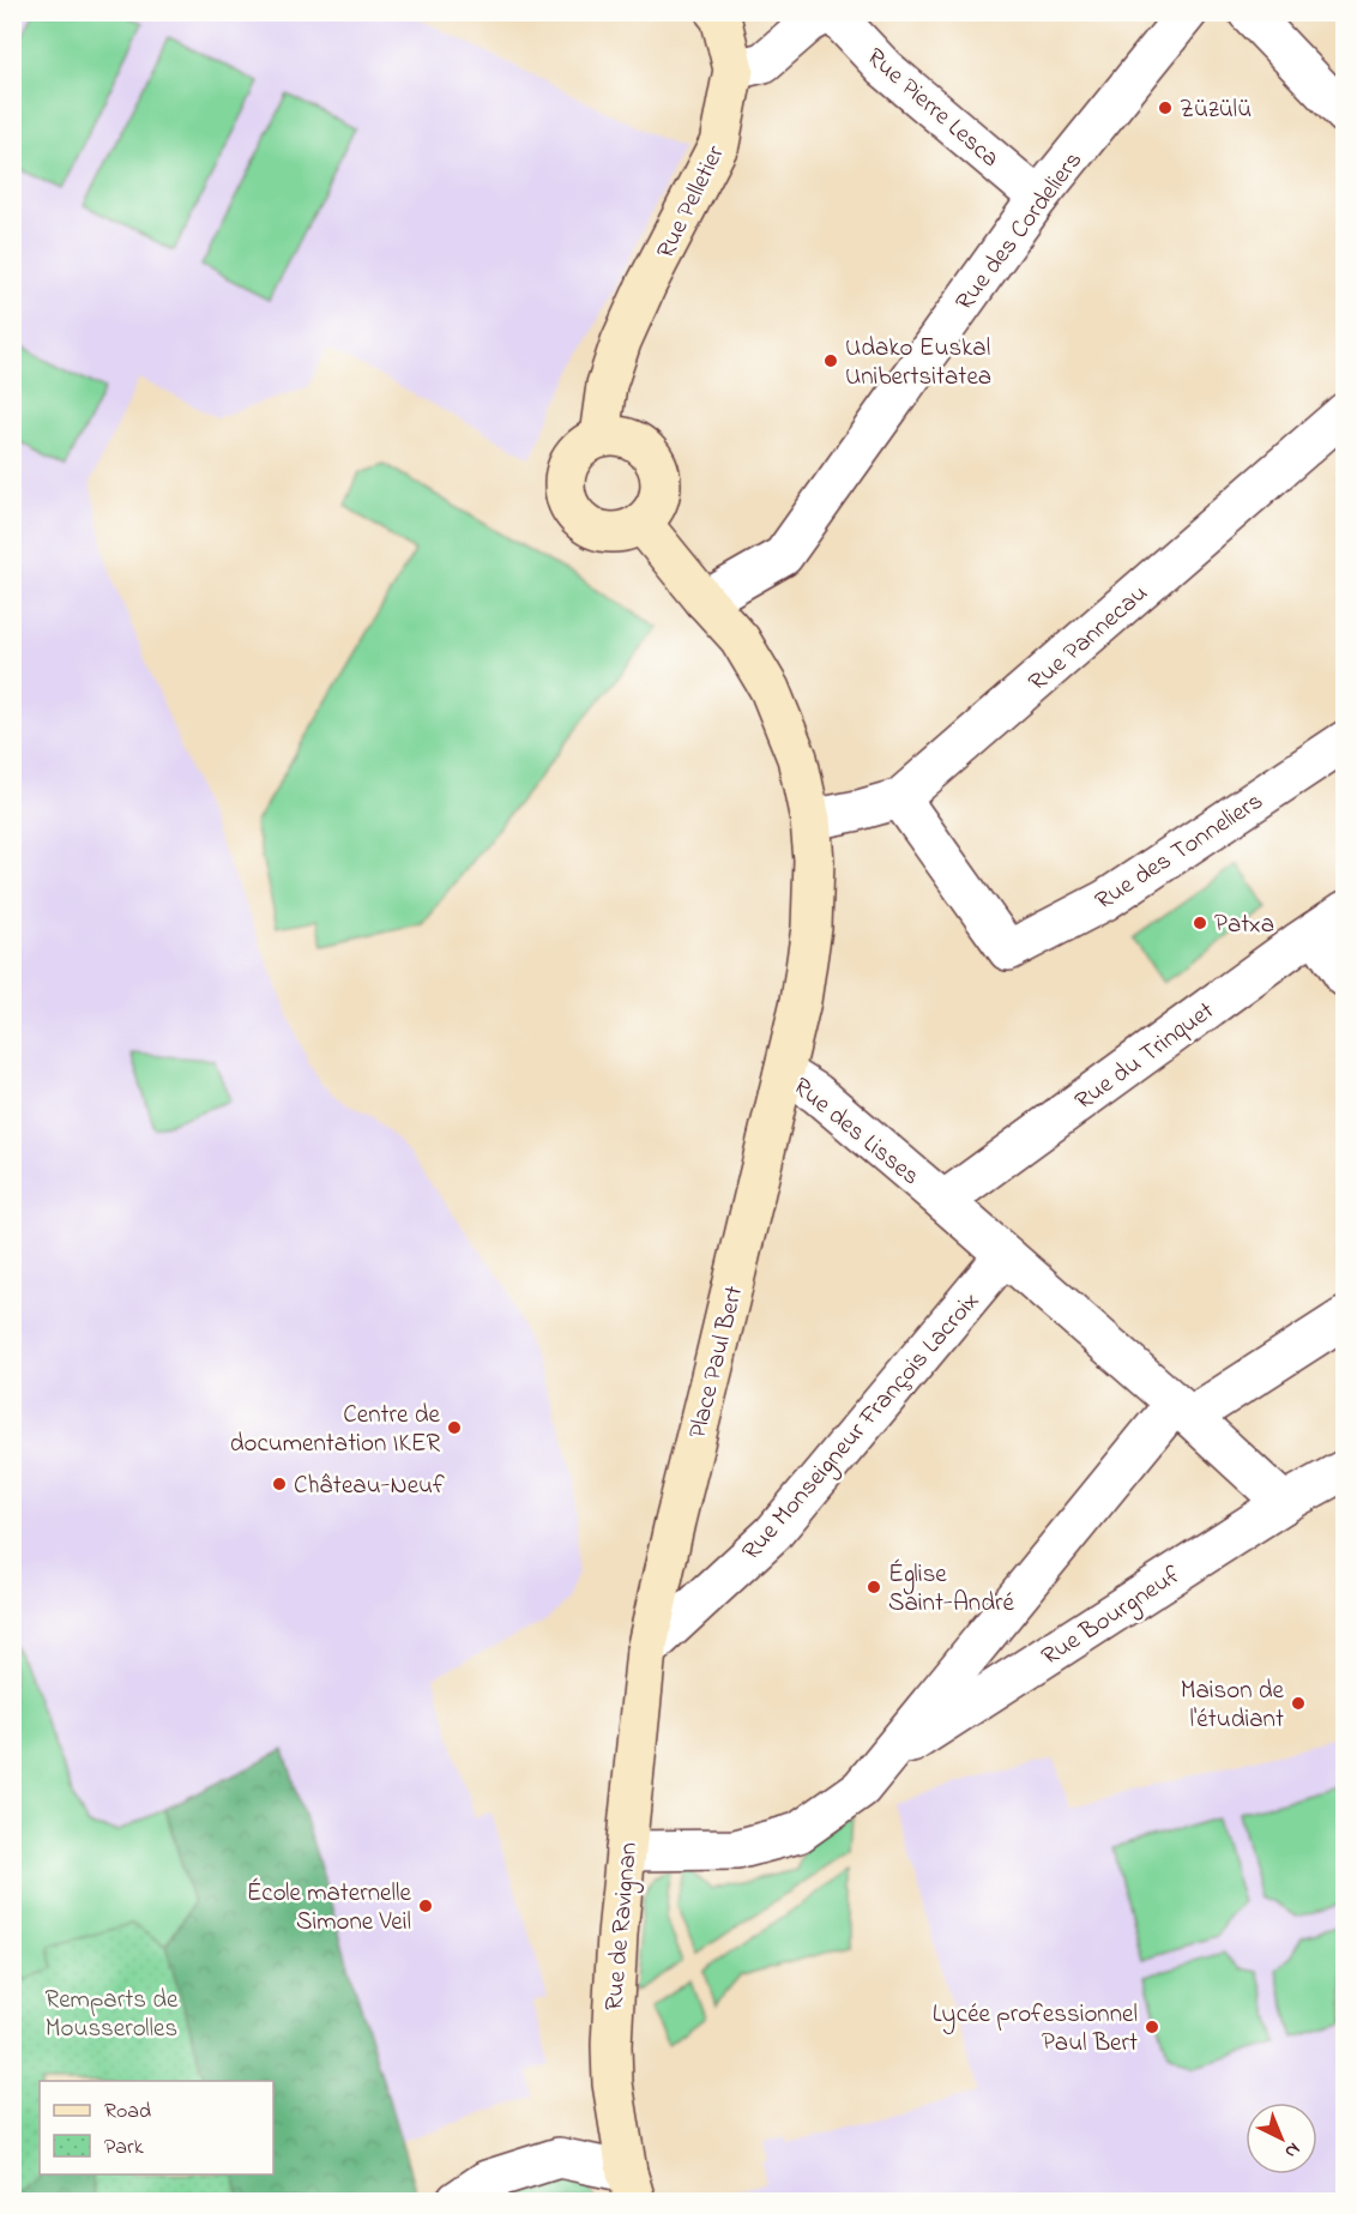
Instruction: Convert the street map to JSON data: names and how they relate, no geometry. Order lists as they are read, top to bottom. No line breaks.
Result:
{"streets":{"street":["Rue Pierre Lesca","Rue Pelletier","Rue des Cordeliers","Rue Pannecau","Rue des Tonneliers","Rue du Trinquet","Rue des Lisses","Place Paul Bert","Rue Monseigneur François Lacroix","Rue Bourgneuf","Rue de Ravignan"]},"crossings":[["Rue Pierre Lesca","Rue des Cordeliers"],["Rue Pelletier","Rue des Lisses"],["Rue des Cordeliers","Rue des Lisses"],["Rue Pannecau","Rue des Tonneliers"],["Rue Pannecau","Rue des Lisses"],["Rue du Trinquet","Rue des Lisses"],["Rue des Lisses","Place Paul Bert"],["Rue des Lisses","Rue Monseigneur François Lacroix"],["Rue des Lisses","Rue Bourgneuf"],["Place Paul Bert","Rue Monseigneur François Lacroix"],["Place Paul Bert","Rue de Ravignan"],["Rue Monseigneur François Lacroix","Rue de Ravignan"]],"parks":["Remparts de Mousserolles"],"places":["Züzülü","Udako Euskal Unibertsitatea","Patxa","Centre de documentation IKER","Château-Neuf","Église Saint-André","Maison de l'étudiant","École maternelle Simone Veil","Lycée professionnel Paul Bert"],"legend":["Road","Park"],"north":"bottom right"}
